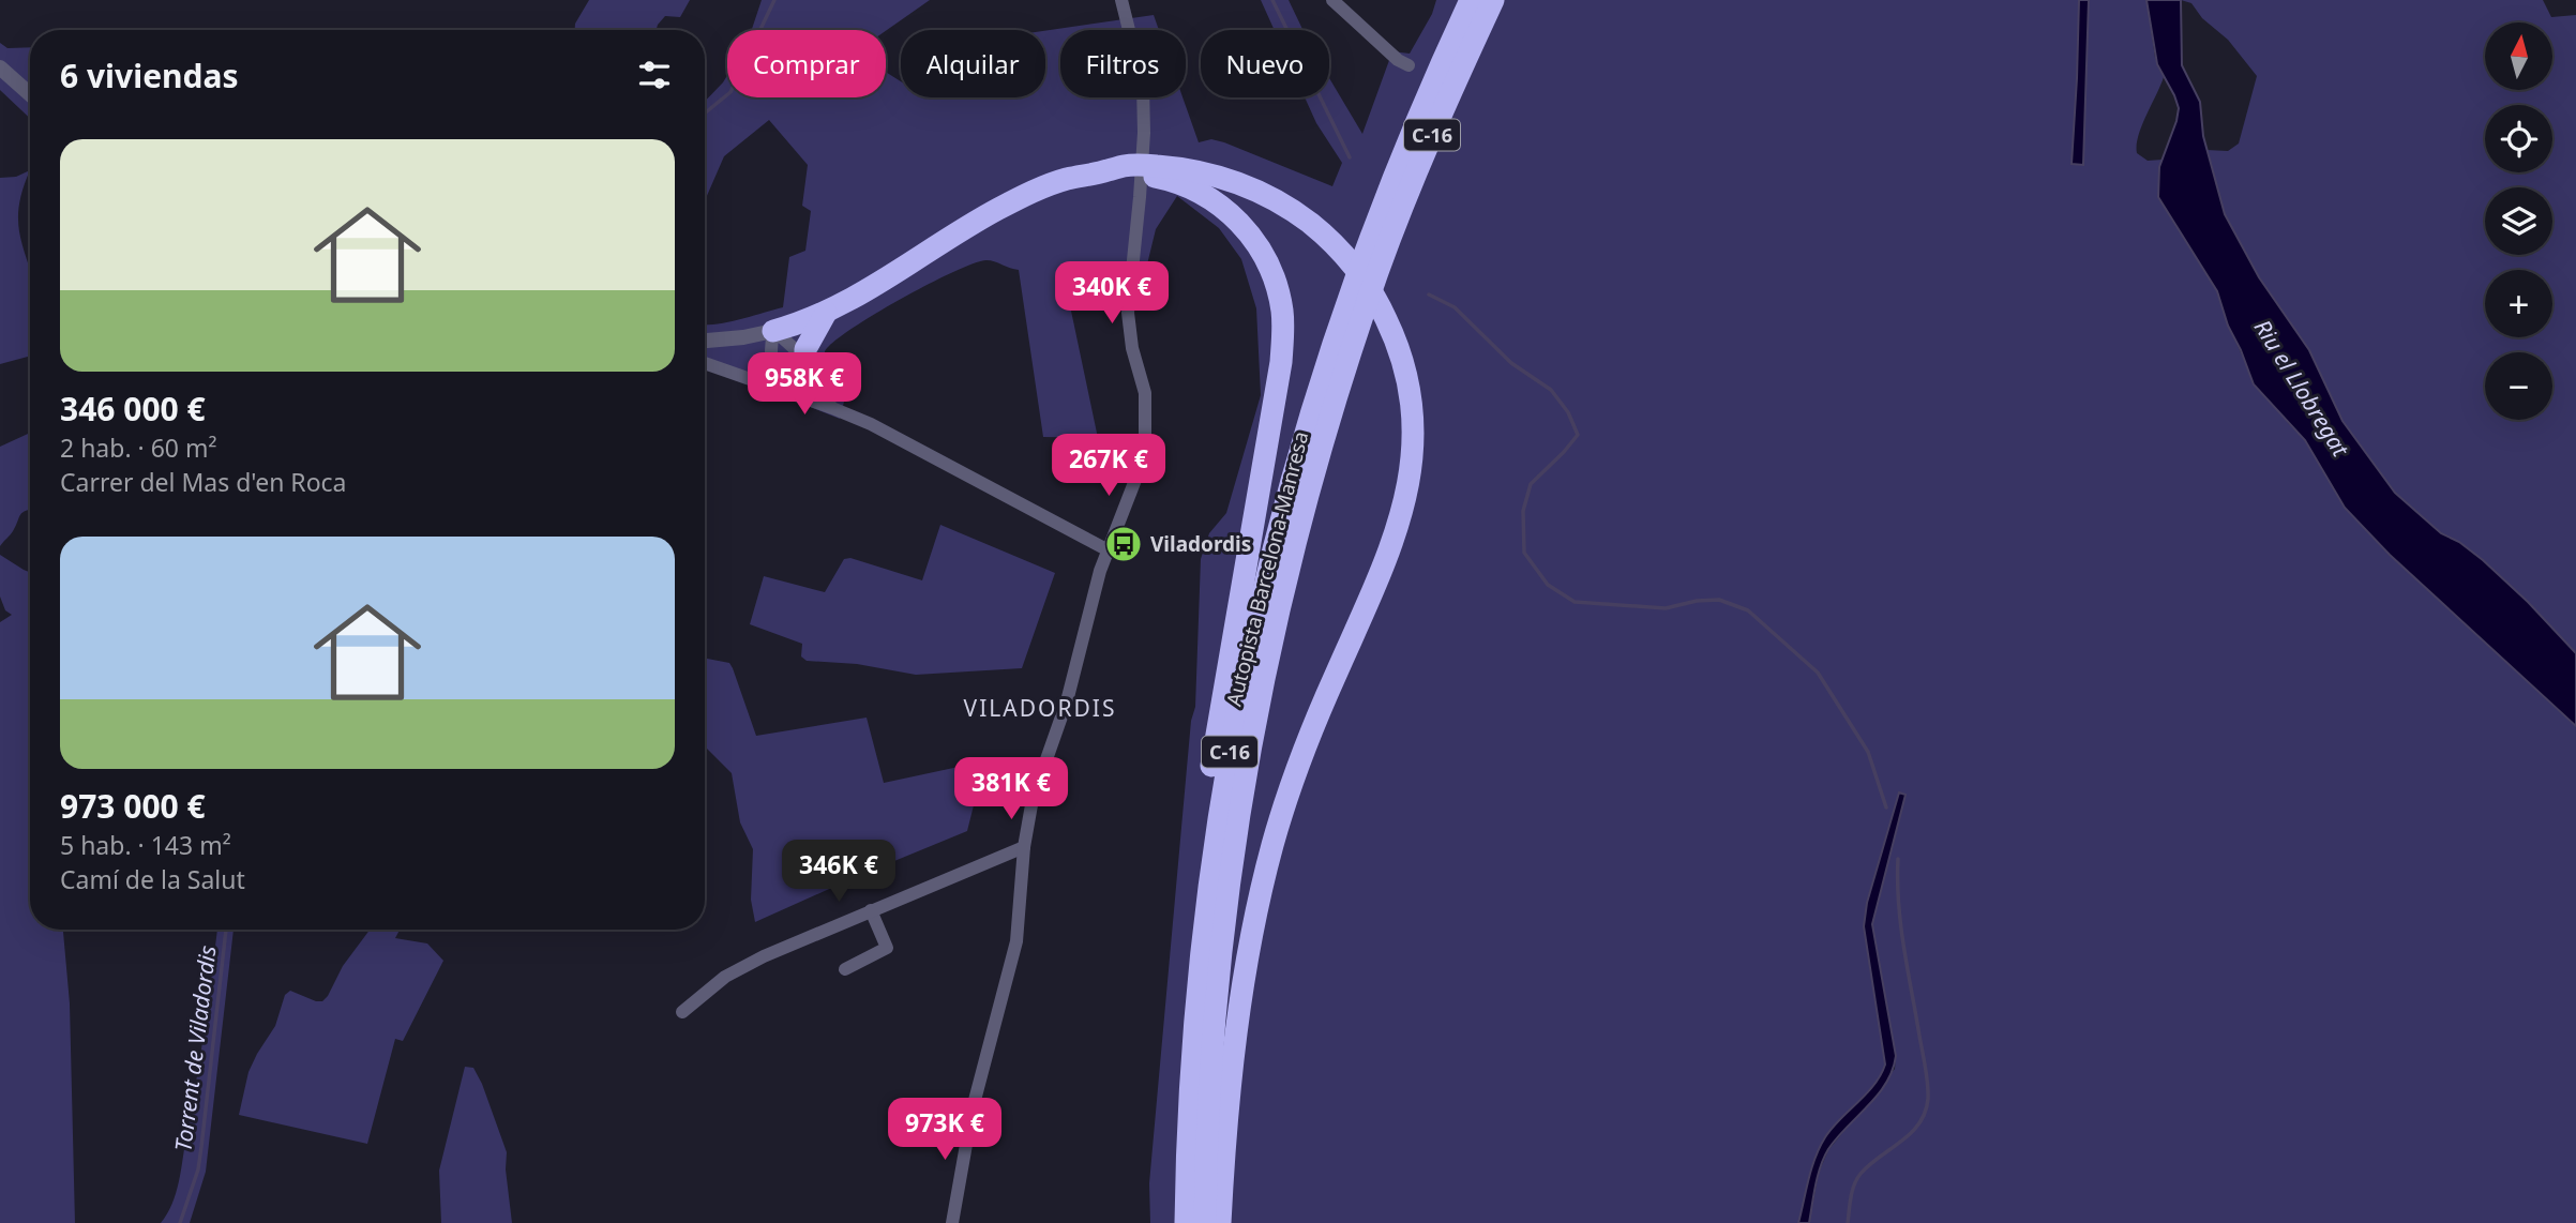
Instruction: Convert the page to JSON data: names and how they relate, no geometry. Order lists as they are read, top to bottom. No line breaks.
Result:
{"streets":{"highway":["C-16","Autopista Barcelona-Manresa"]},"districts":["VILADORDIS"],"water":["Riu el Llobregat","Torrent de Viladordis"],"places":{"bus stop":["Viladordis"]},"north":"top","page":{"map_buttons":["+","−"],"chip":["Comprar","Alquilar","Filtros","Nuevo"],"heading":"6 viviendas","list":[{"name":"346 000 €","note":"2 hab. · 60 m² · Carrer del Mas d'en Roca"},{"name":"973 000 €","note":"5 hab. · 143 m² · Camí de la Salut"}],"price":["340K €","958K €","267K €","381K €","346K €","973K €"]}}
